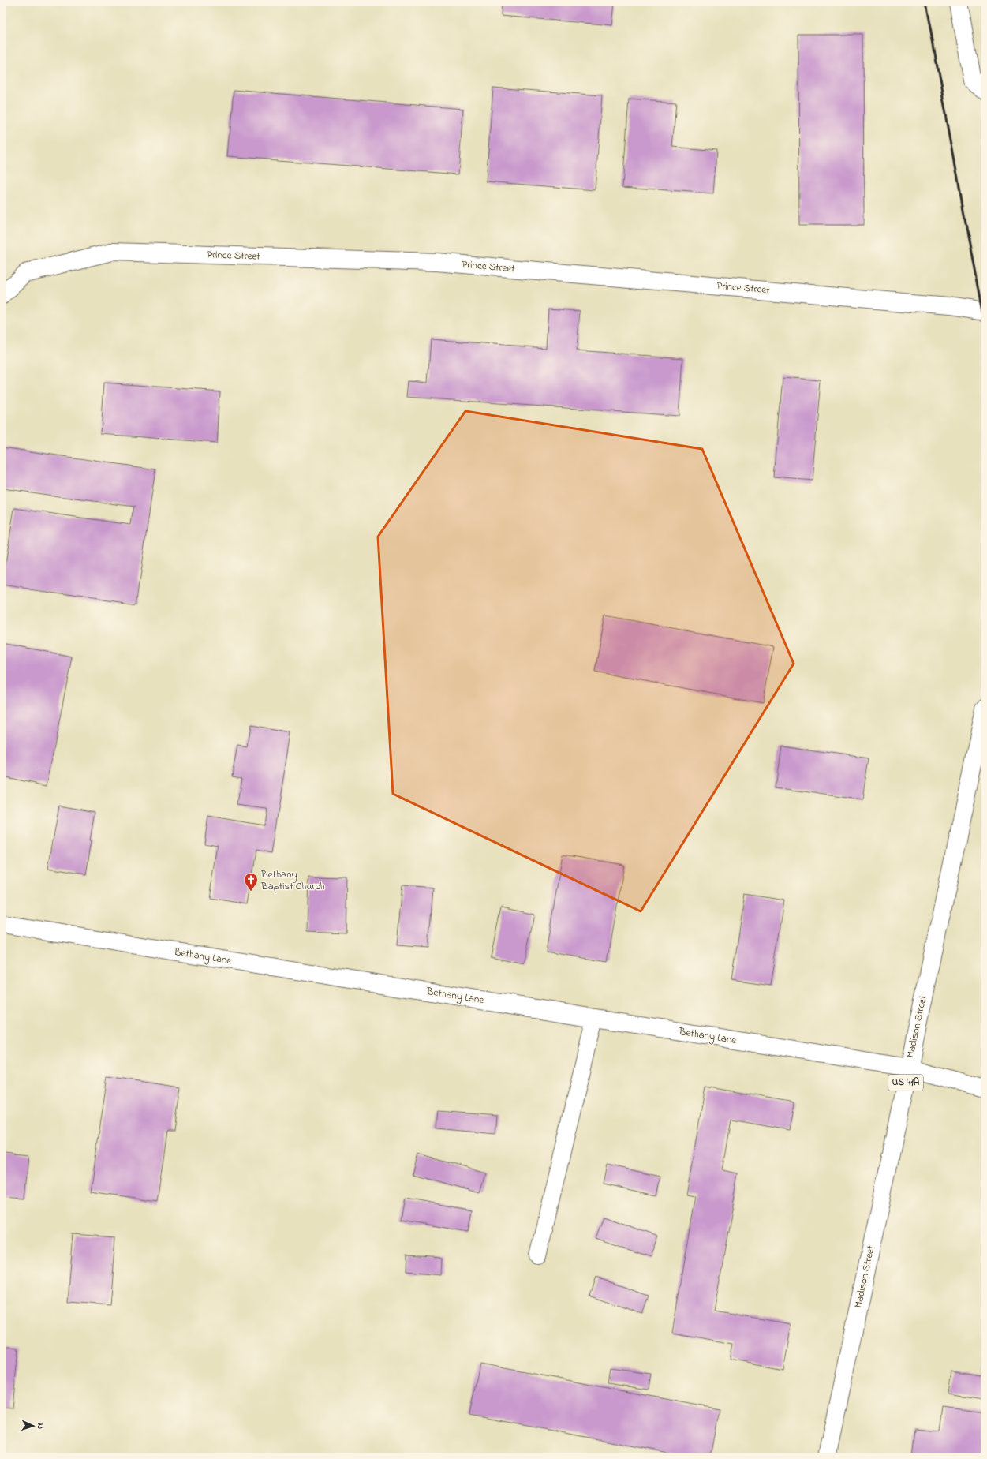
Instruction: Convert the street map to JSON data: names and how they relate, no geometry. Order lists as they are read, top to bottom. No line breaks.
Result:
{"streets":{"street":["Prince Street","Bethany Lane","Madison Street","US 41A"]},"crossings":[["Bethany Lane","Madison Street"]],"places":{"church":["Bethany Baptist Church"]},"north":"right"}
